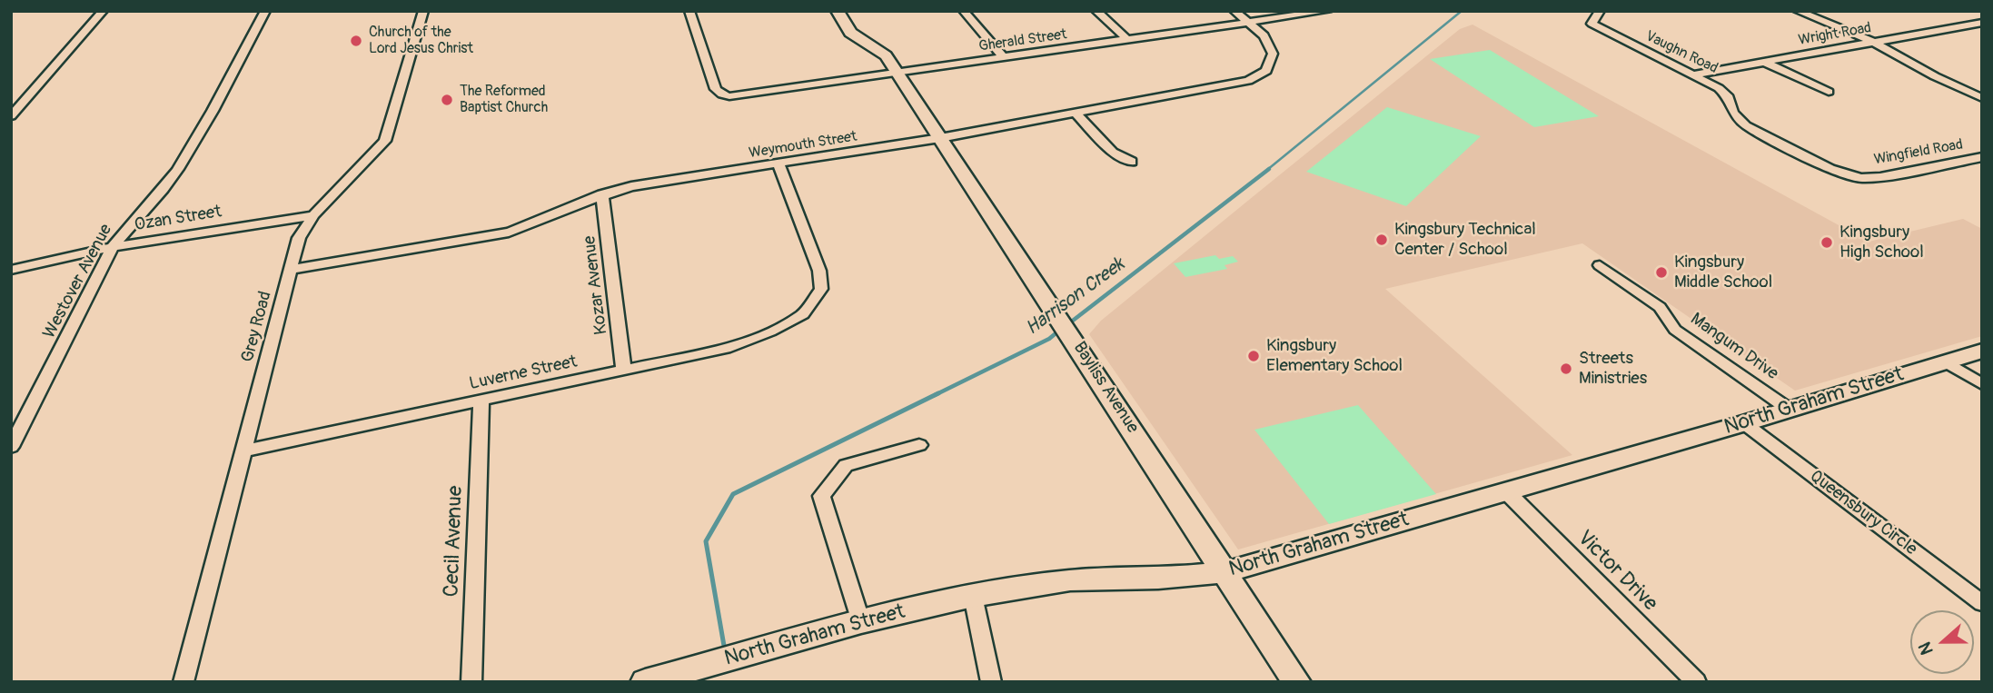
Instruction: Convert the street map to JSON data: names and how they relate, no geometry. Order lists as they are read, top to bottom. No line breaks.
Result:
{"streets":{"main road":["Bayliss Avenue","North Graham Street"],"street":["Wright Road","Gherald Street","Vaughn Road","Weymouth Street","Wingfield Road","Ozan Street","Westover Avenue","Kozar Avenue","Grey Road","Mangum Drive","Luverne Street","Queensbury Circle","Cecil Avenue","Victor Drive"]},"crossings":[["Wright Road","Vaughn Road"],["Gherald Street","Weymouth Street"],["Gherald Street","Bayliss Avenue"],["Vaughn Road","Wingfield Road"],["Weymouth Street","Kozar Avenue"],["Weymouth Street","Grey Road"],["Weymouth Street","Luverne Street"],["Weymouth Street","Bayliss Avenue"],["Ozan Street","Westover Avenue"],["Ozan Street","Grey Road"],["Kozar Avenue","Luverne Street"],["Grey Road","Luverne Street"],["Mangum Drive","North Graham Street"],["Luverne Street","Cecil Avenue"],["Bayliss Avenue","North Graham Street"],["North Graham Street","Queensbury Circle"],["North Graham Street","Victor Drive"]],"water":["Harrison Creek"],"places":["Church of the Lord Jesus Christ","The Reformed Baptist Church","Kingsbury Technical Center / School","Kingsbury High School","Kingsbury Middle School","Kingsbury Elementary School","Streets Ministries"],"north":"left"}
